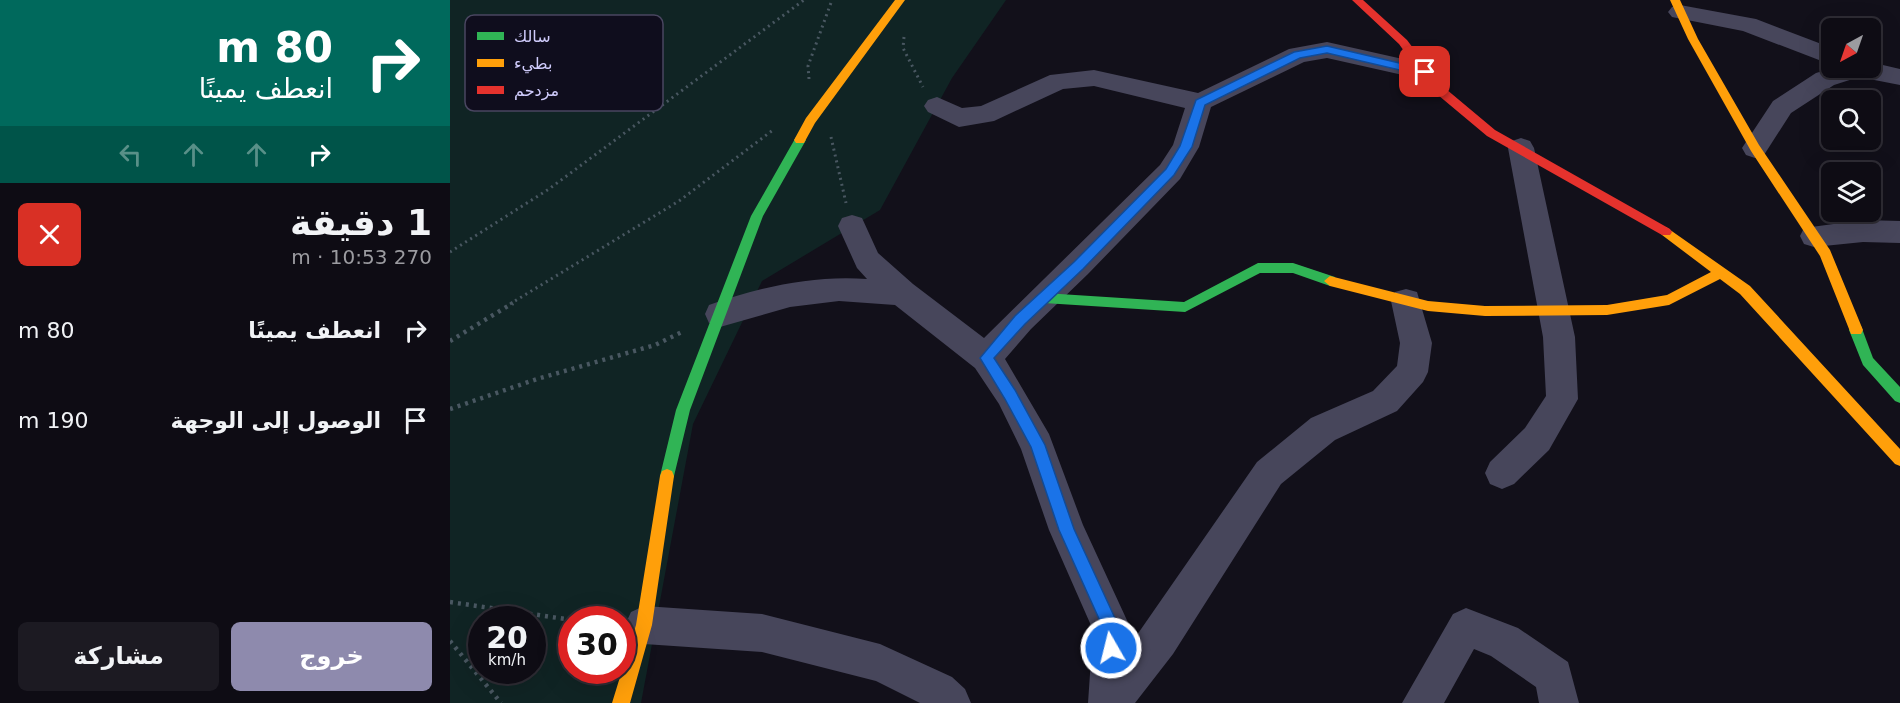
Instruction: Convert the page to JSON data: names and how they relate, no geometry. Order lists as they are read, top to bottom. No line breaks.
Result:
{"legend":["سالك","بطيء","مزدحم"],"north":"bottom left","page":{"turn":["80 m","انعطف يمينًا"],"heading":["1 دقيقة","270 m · 10:53"],"list":[{"name":"انعطف يمينًا","value":"80 m"},{"name":"الوصول إلى الوجهة","value":"190 m"}],"speed":"20 km/h","limit":"30","buttons":["خروج","مشاركة"]}}
